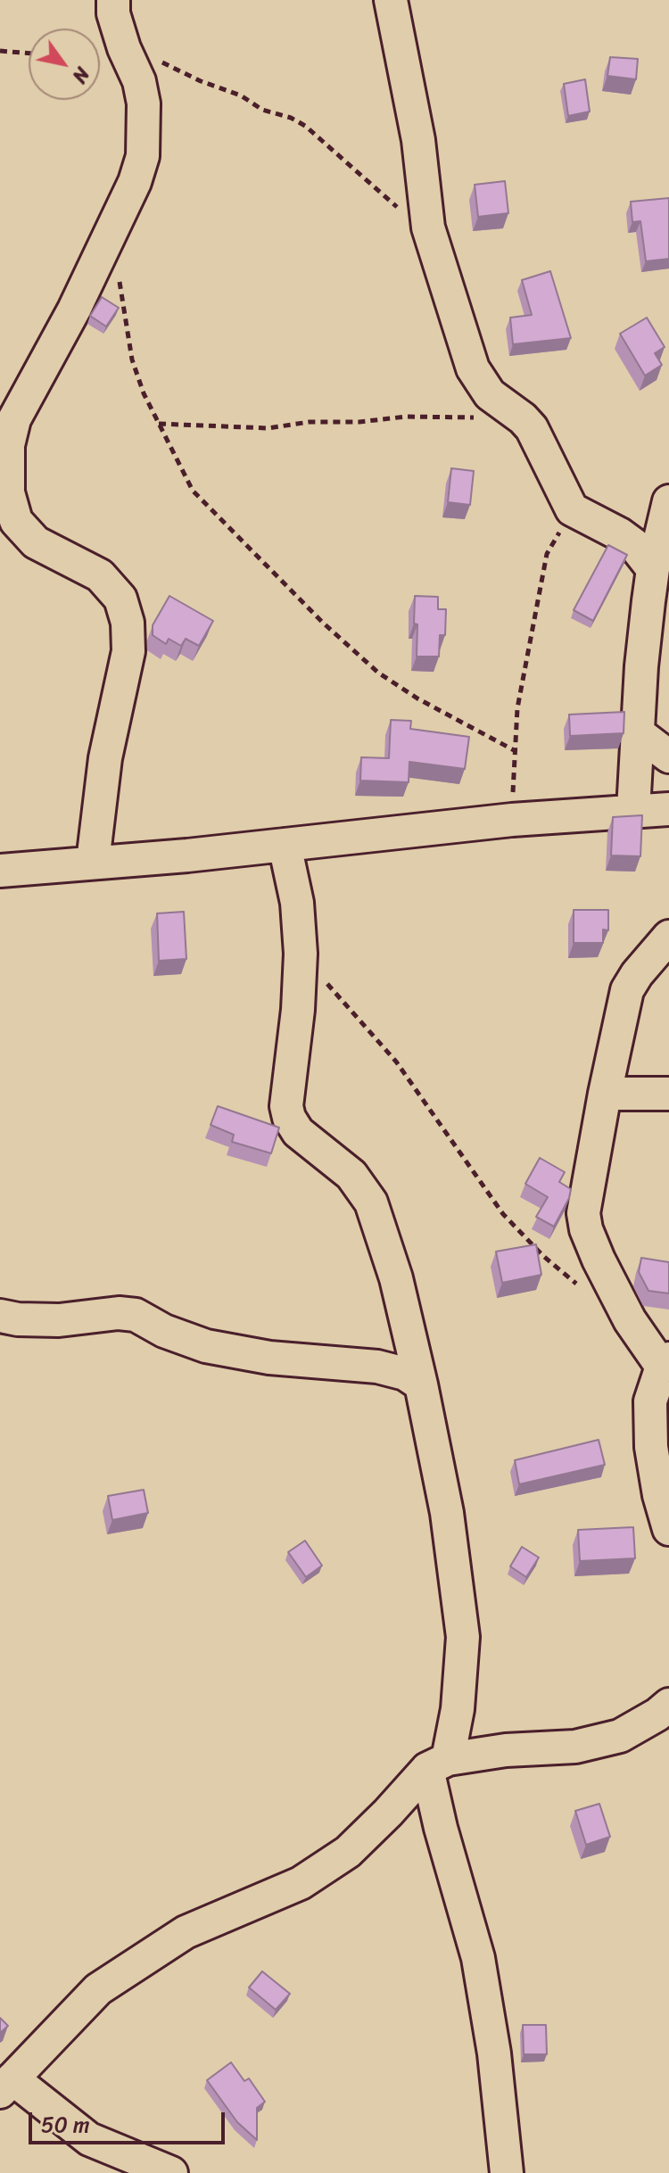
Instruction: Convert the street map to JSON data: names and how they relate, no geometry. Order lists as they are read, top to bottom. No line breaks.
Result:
{"scale_bar":"50 m","north":"bottom right"}
